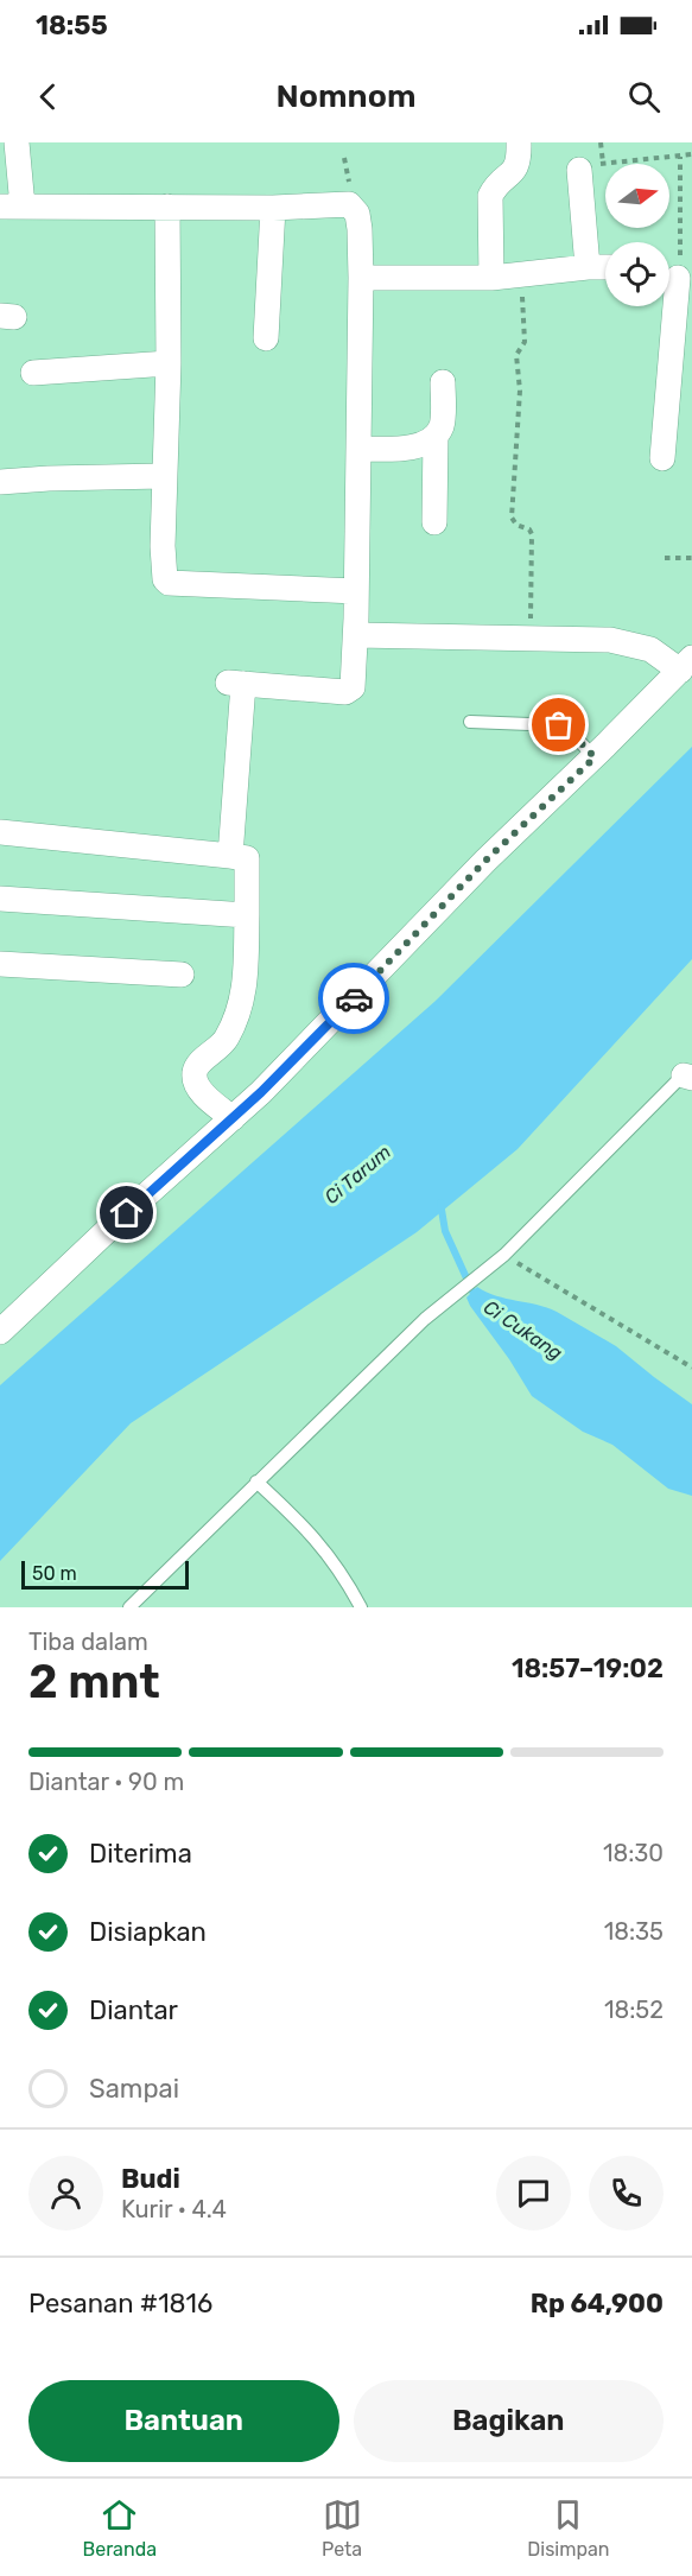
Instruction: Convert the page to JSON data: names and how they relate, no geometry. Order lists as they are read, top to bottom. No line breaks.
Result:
{"water":["Ci Tarum","Ci Cukang"],"scale_bar":"50 m","north":"right","page":{"status":"18:55","header":"Nomnom","scale":"50 m","heading":["2 mnt","Tiba dalam","18:57–19:02"],"panel":["Budi","Kurir · 4.4","Pesanan #1816","Rp 64,900"],"bar":"Diantar · 90 m","list":[["Diterima","18:30"],["Disiapkan","18:35"],["Diantar","18:52"],"Sampai"],"buttons":["Bantuan","Bagikan"],"tabs":["Beranda","Peta","Disimpan"]}}
